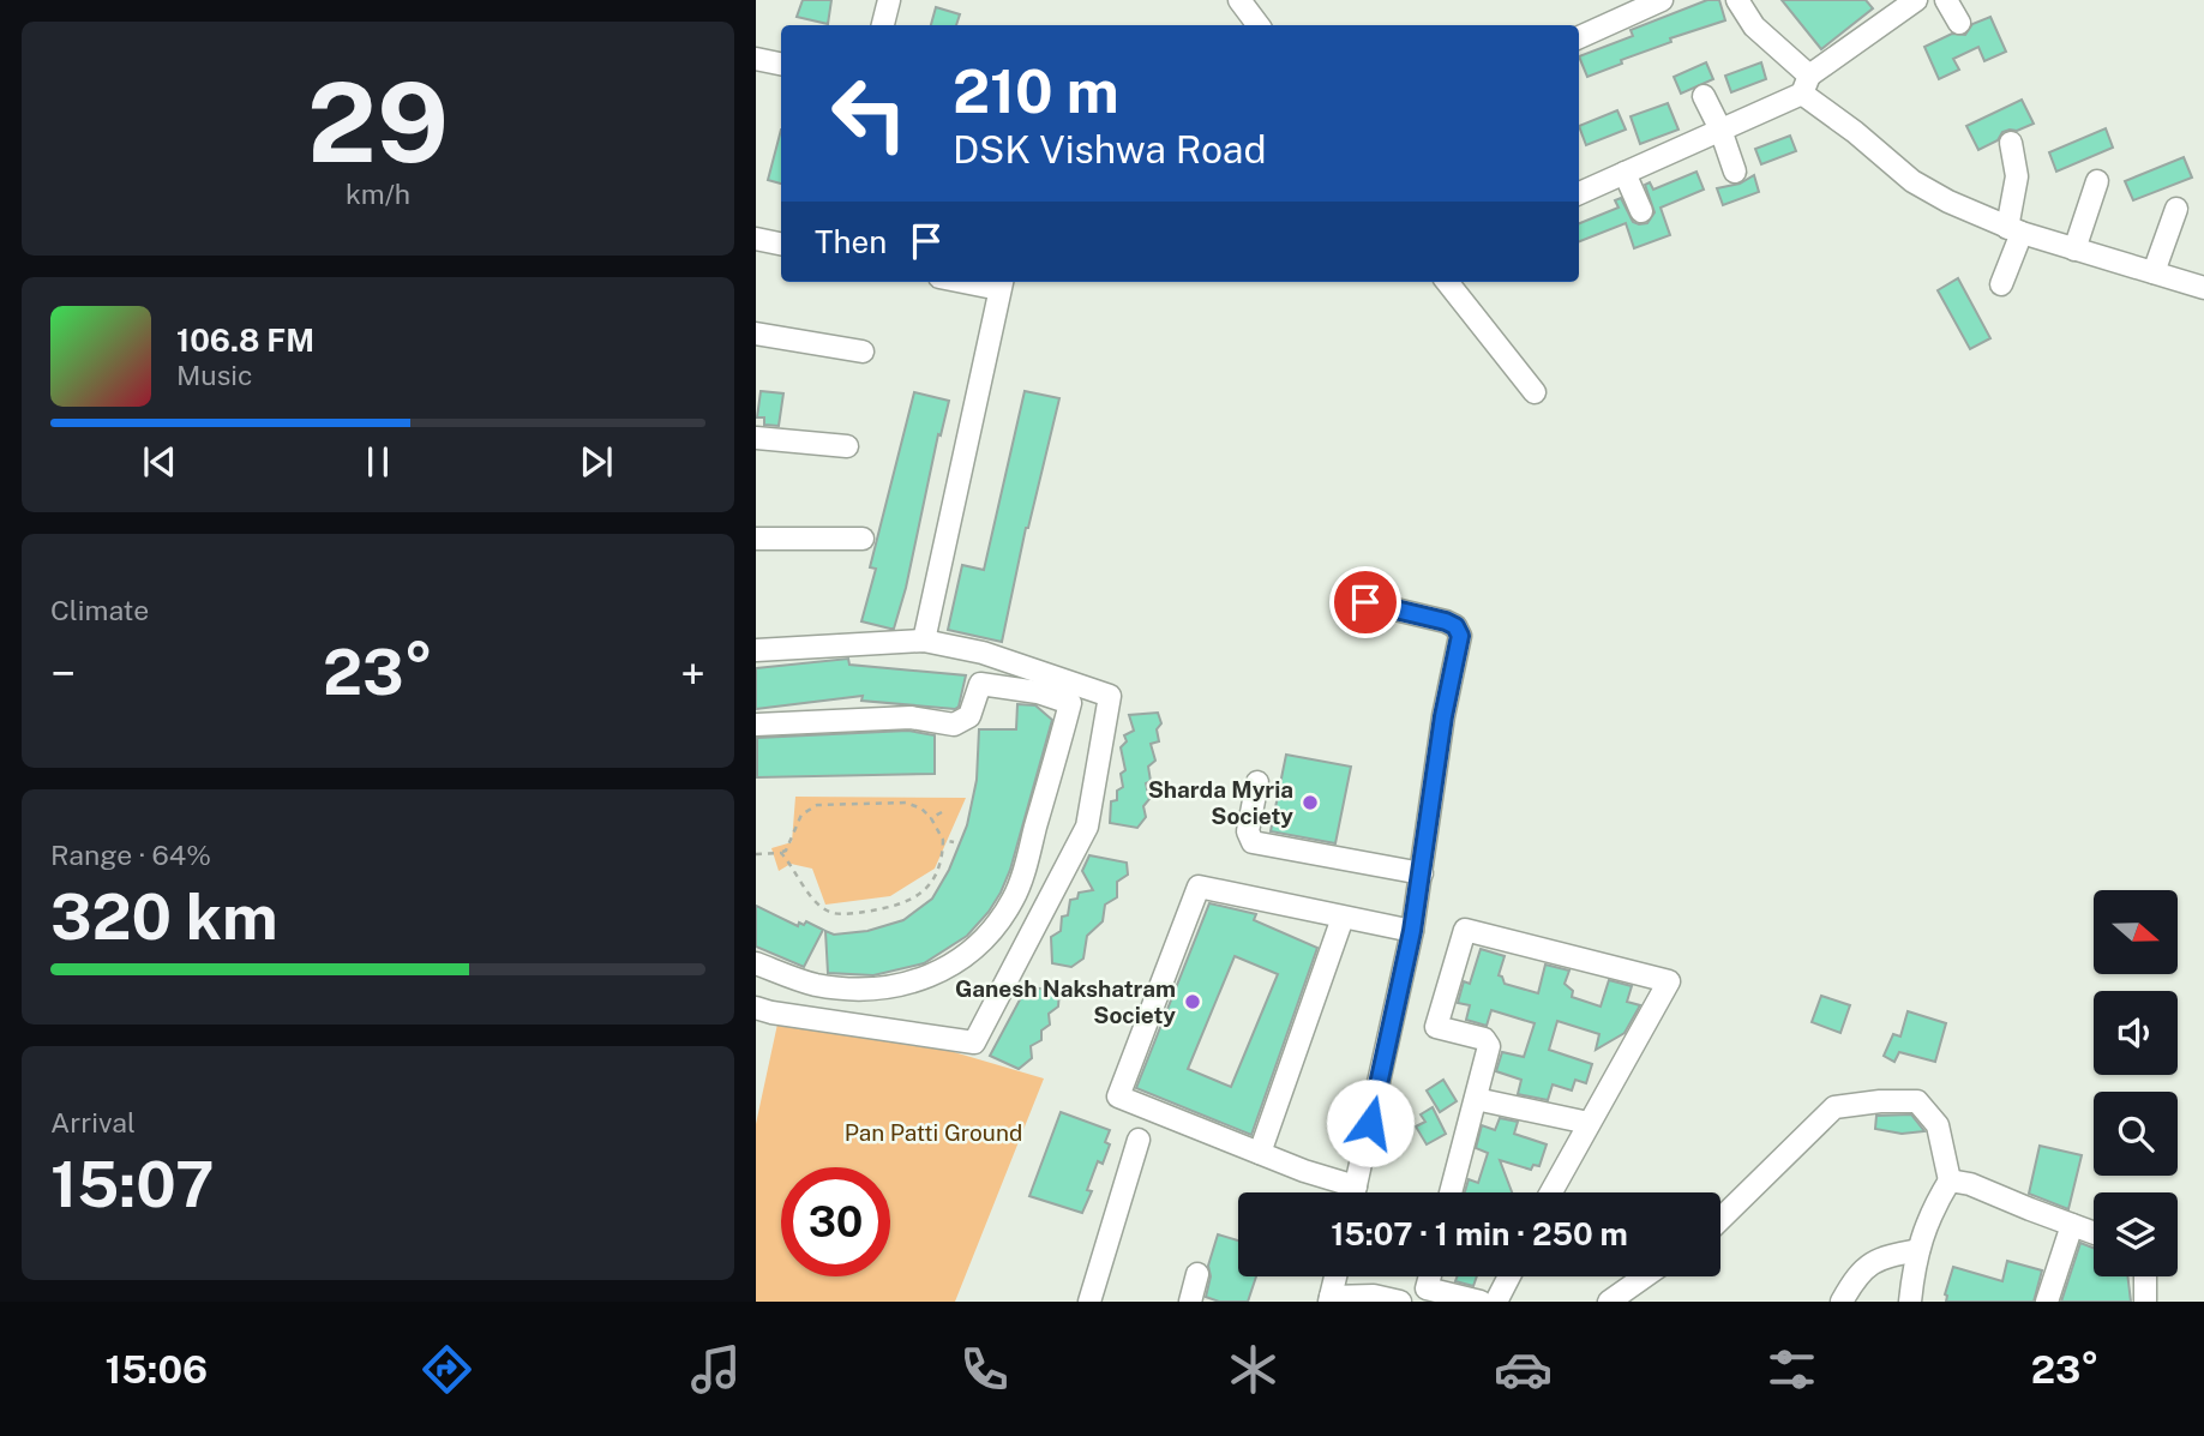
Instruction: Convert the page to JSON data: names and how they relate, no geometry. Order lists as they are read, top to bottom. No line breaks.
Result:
{"parks":["Pan Patti Ground"],"places":["Sharda Myria Society","Ganesh Nakshatram Society"],"north":"right","page":{"tile":[["29","km/h"],"Climate",["Range · 64%","320 km"],["Arrival","15:07"]],"turn":["210 m","DSK Vishwa Road"],"then":"Then","song":["106.8 FM","Music"],"heat":["−","23°","+"],"limit":"30","trip":"15:07 · 1 min · 250 m","tabs":["15:06","23°"]}}
